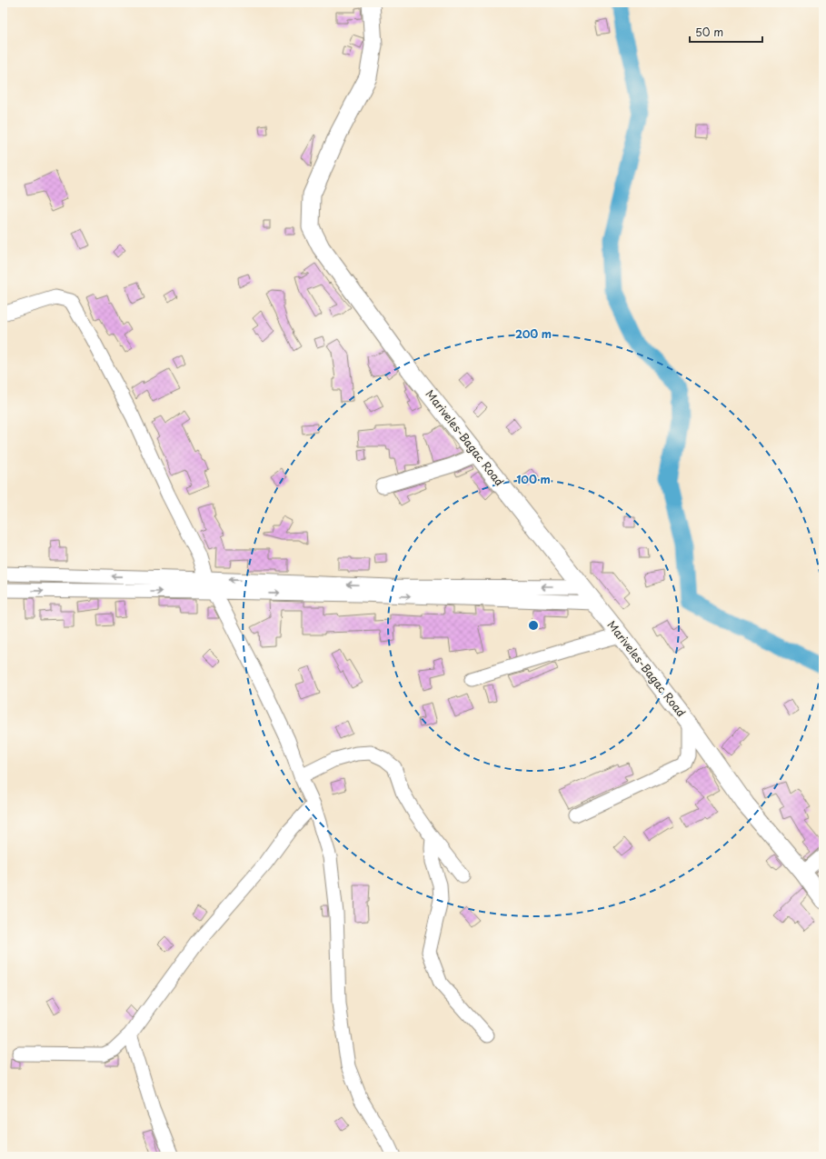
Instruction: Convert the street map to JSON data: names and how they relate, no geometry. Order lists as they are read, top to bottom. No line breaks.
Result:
{"streets":{"main road":["Mariveles-Bagac Road"]},"scale_bar":"50 m","rings":["200 m","100 m"]}
